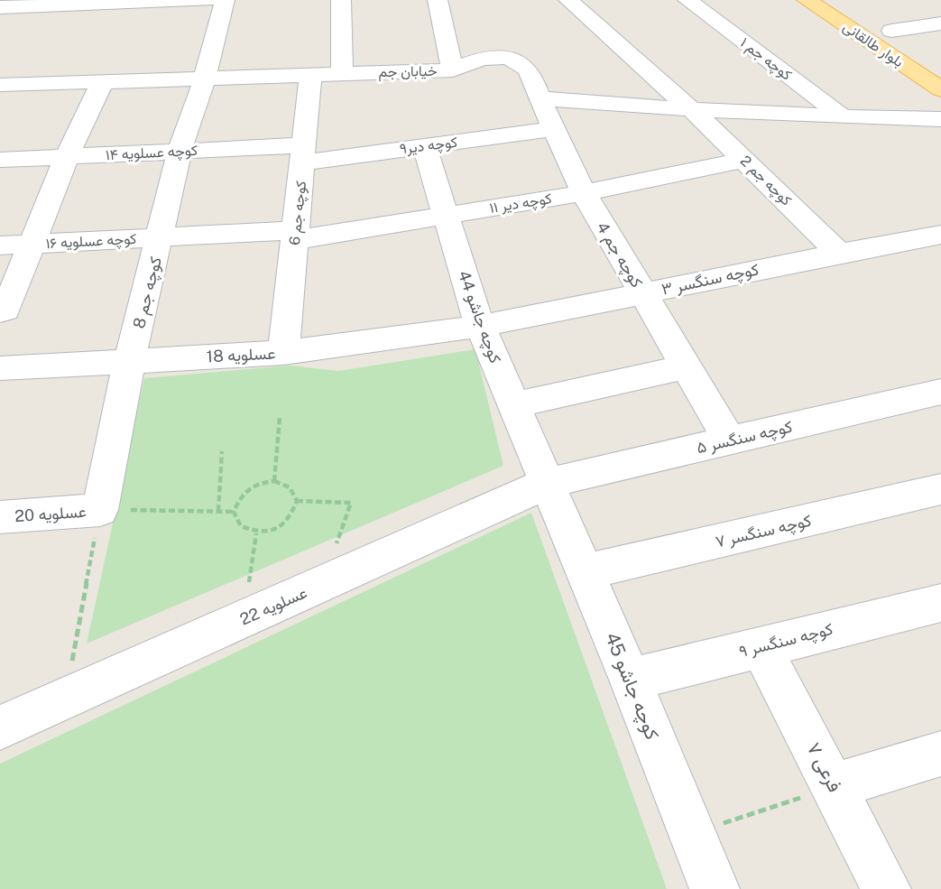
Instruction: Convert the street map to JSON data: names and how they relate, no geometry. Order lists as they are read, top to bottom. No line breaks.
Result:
{"streets":{"main road":["بلوار طالقانی"],"street":["کوچه جم ۱","خیابان جم","کوچه دیر۹","کوچه عسلویه ۱۴","کوچه جم 2","کوچه دیر ۱۱","کوچه جم 6","کوچه عسلویه ۱۶","کوچه جم 4","کوچه سنگسر ۳","کوچه جم 8","کوچه جاشو 44","عسلویه 18","کوچه سنگسر ۵","عسلویه 20","کوچه سنگسر ۷","عسلویه 22","کوچه سنگسر ۹","کوچه جاشو 45","فرعی ۷"]},"crossings":[["خیابان جم","کوچه جم 6"],["خیابان جم","کوچه جم 4"],["خیابان جم","کوچه جم 8"],["کوچه دیر۹","کوچه عسلویه ۱۴"],["کوچه دیر۹","کوچه جم 6"],["کوچه دیر۹","کوچه جم 4"],["کوچه دیر۹","کوچه جاشو 44"],["کوچه عسلویه ۱۴","کوچه جم 6"],["کوچه عسلویه ۱۴","کوچه جم 8"],["کوچه جم 2","کوچه دیر ۱۱"],["کوچه جم 2","کوچه سنگسر ۳"],["کوچه دیر ۱۱","کوچه جم 6"],["کوچه دیر ۱۱","کوچه عسلویه ۱۶"],["کوچه دیر ۱۱","کوچه جم 4"],["کوچه دیر ۱۱","کوچه جاشو 44"],["کوچه جم 6","کوچه عسلویه ۱۶"],["کوچه جم 6","عسلویه 18"],["کوچه عسلویه ۱۶","کوچه جم 8"],["کوچه جم 4","کوچه سنگسر ۳"],["کوچه جم 4","کوچه سنگسر ۵"],["کوچه سنگسر ۳","کوچه جاشو 44"],["کوچه سنگسر ۳","عسلویه 18"],["کوچه جم 8","عسلویه 18"],["کوچه جم 8","عسلویه 20"],["کوچه جاشو 44","عسلویه 18"],["کوچه جاشو 44","کوچه سنگسر ۵"],["کوچه جاشو 44","عسلویه 22"],["کوچه جاشو 44","کوچه جاشو 45"],["کوچه سنگسر ۵","عسلویه 22"],["کوچه سنگسر ۵","کوچه جاشو 45"],["کوچه سنگسر ۷","کوچه جاشو 45"],["عسلویه 22","کوچه جاشو 45"],["کوچه سنگسر ۹","کوچه جاشو 45"],["کوچه سنگسر ۹","فرعی ۷"]]}
